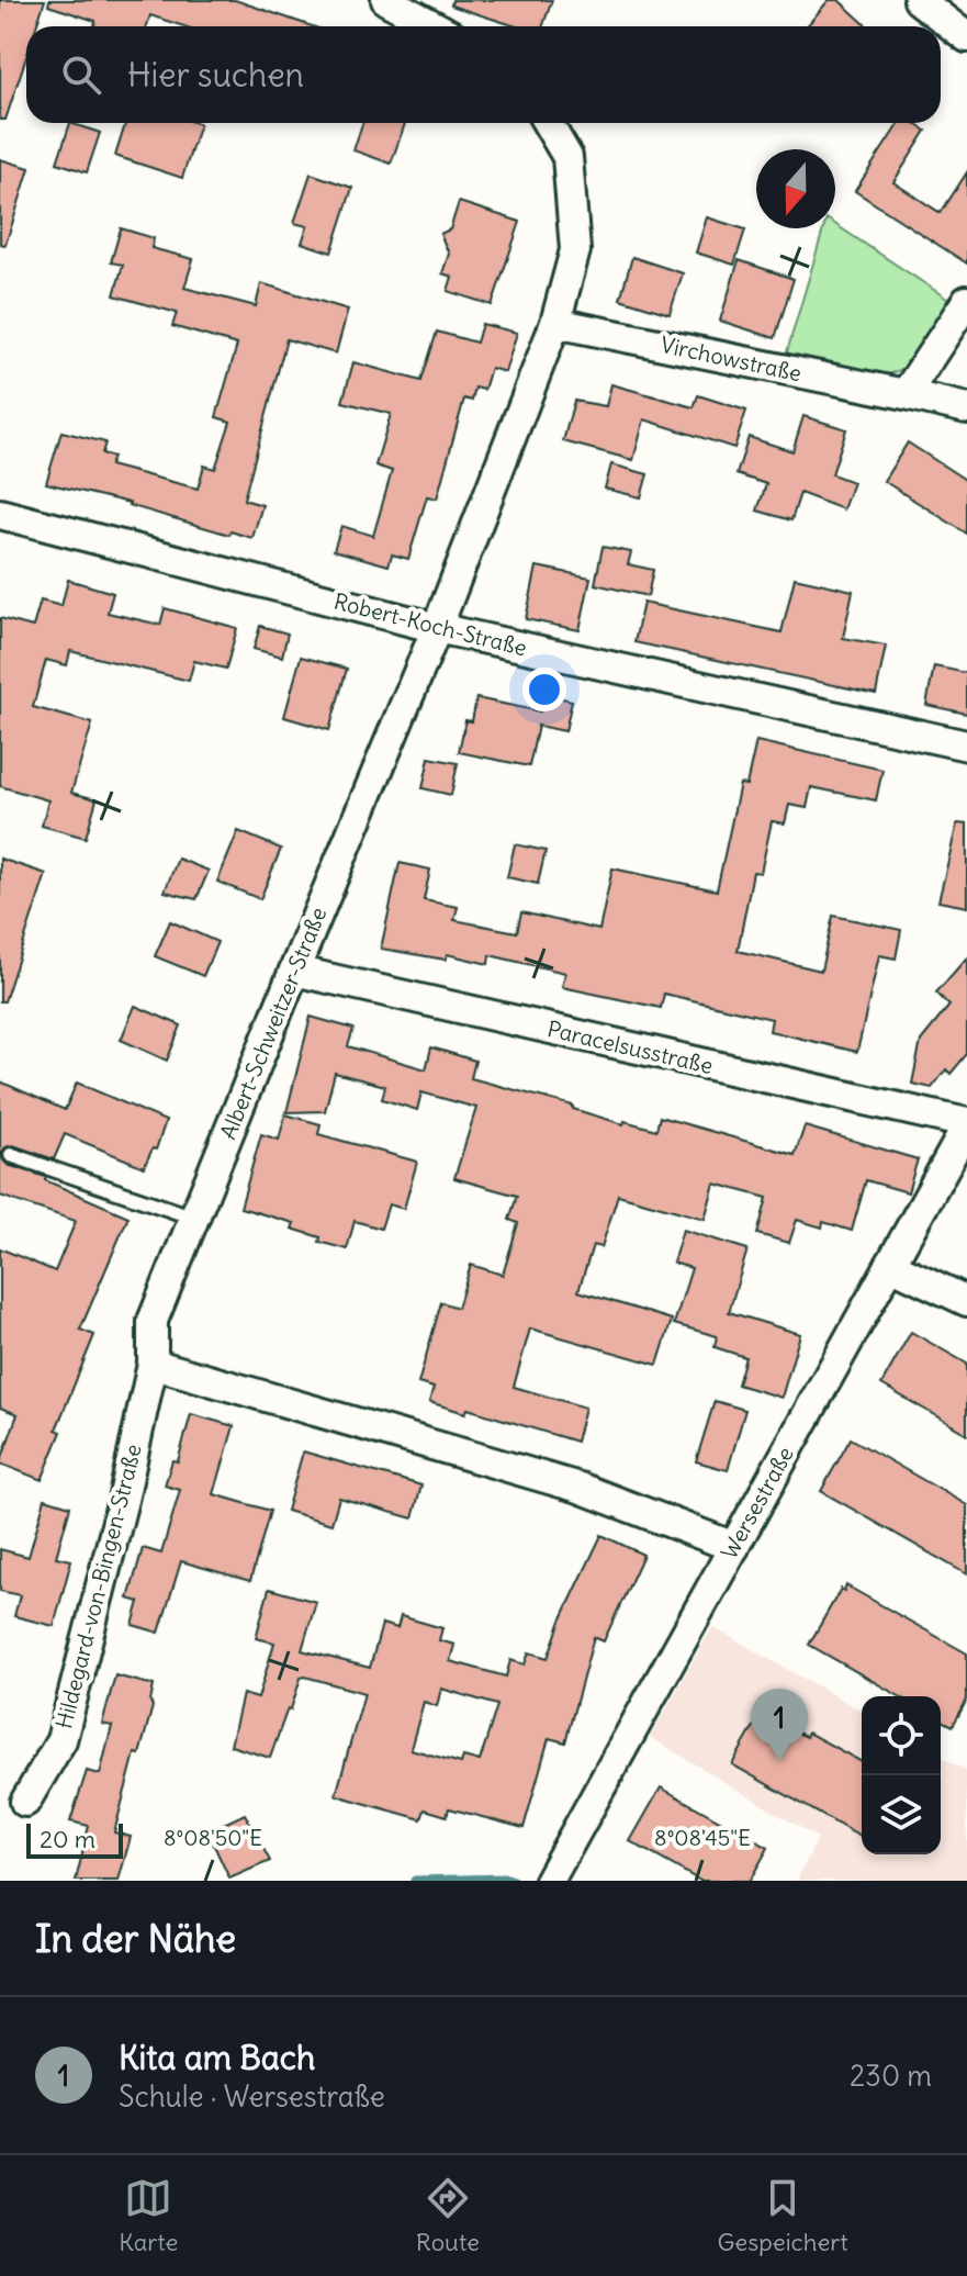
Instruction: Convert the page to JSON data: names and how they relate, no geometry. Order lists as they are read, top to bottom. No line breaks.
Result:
{"streets":{"street":["Virchowstraße","Robert-Koch-Straße","Albert-Schweitzer-Straße","Paracelsusstraße","Wersestraße","Hildegard-von-Bingen-Straße"]},"crossings":[["Virchowstraße","Albert-Schweitzer-Straße"],["Robert-Koch-Straße","Albert-Schweitzer-Straße"],["Albert-Schweitzer-Straße","Paracelsusstraße"],["Albert-Schweitzer-Straße","Hildegard-von-Bingen-Straße"],["Paracelsusstraße","Wersestraße"]],"scale_bar":"20 m","north":"bottom","page":{"search":"Hier suchen","pins":"1","scale":"20 m","heading":"In der Nähe","list":[{"mark":"1","name":"Kita am Bach","note":"Schule · Wersestraße","value":"230 m"}],"nav":["Karte","Route","Gespeichert"]},"coordinates":["8°08'50\"E","8°08'45\"E"]}
